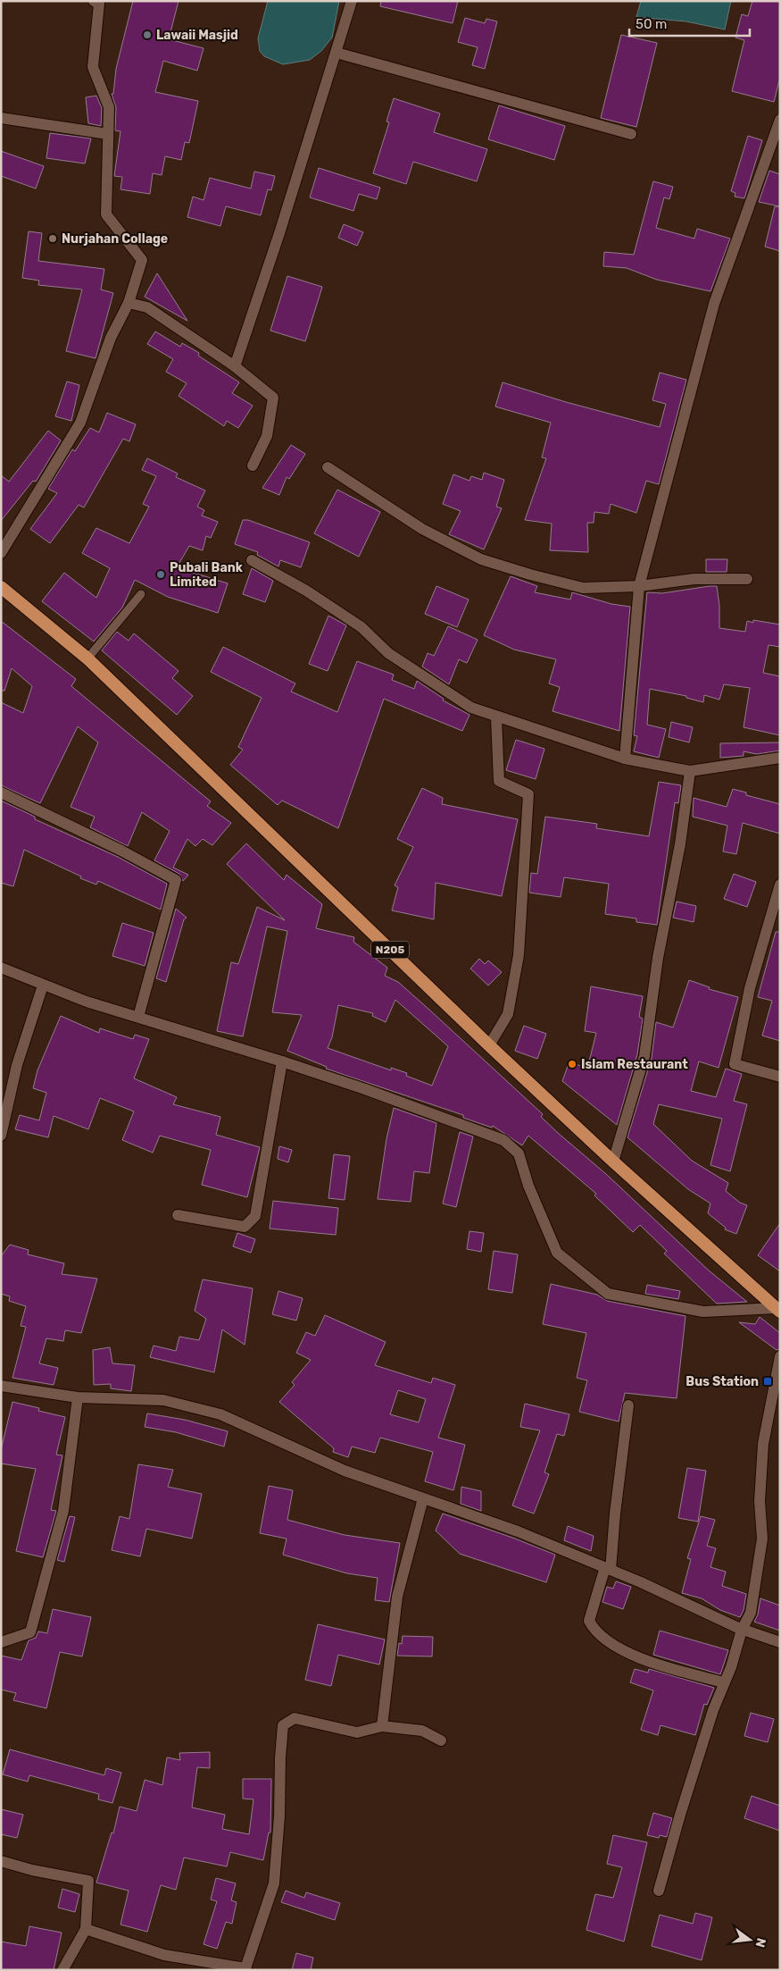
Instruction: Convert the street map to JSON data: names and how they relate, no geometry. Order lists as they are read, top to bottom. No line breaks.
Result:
{"streets":{"highway":["N205"]},"places":{"other":["Lawaii Masjid","Nurjahan Collage","Pubali Bank Limited","Islam Restaurant"],"transit":["Bus Station"]},"scale_bar":"50 m","north":"right"}
